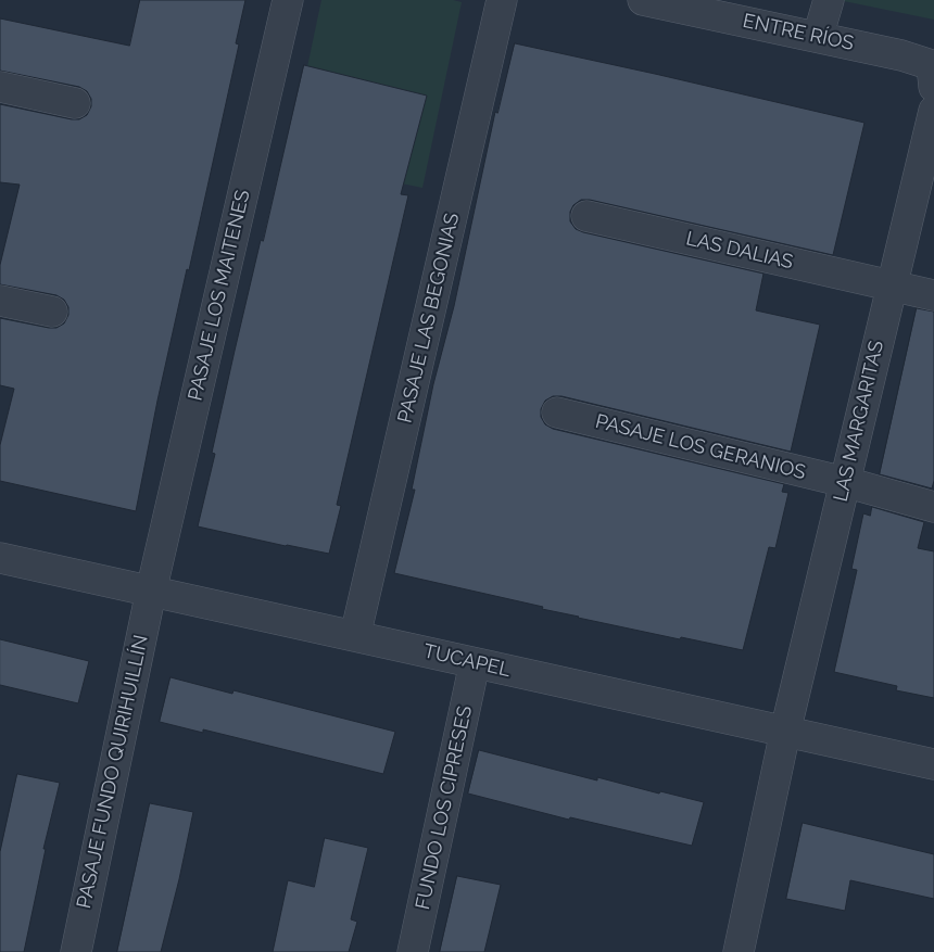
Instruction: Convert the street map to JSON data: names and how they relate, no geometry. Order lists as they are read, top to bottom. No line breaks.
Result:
{"streets":{"street":["ENTRE RÍOS","LAS DALIAS","PASAJE LOS MAITENES","PASAJE LAS BEGONIAS","LAS MARGARITAS","PASAJE LOS GERANIOS","TUCAPEL","PASAJE FUNDO QUIRIHUILLÍN","FUNDO LOS CIPRESES"]},"crossings":[["LAS DALIAS","LAS MARGARITAS"],["PASAJE LOS MAITENES","TUCAPEL"],["PASAJE LOS MAITENES","PASAJE FUNDO QUIRIHUILLÍN"],["PASAJE LAS BEGONIAS","TUCAPEL"],["LAS MARGARITAS","PASAJE LOS GERANIOS"],["LAS MARGARITAS","TUCAPEL"],["TUCAPEL","PASAJE FUNDO QUIRIHUILLÍN"],["TUCAPEL","FUNDO LOS CIPRESES"]]}
